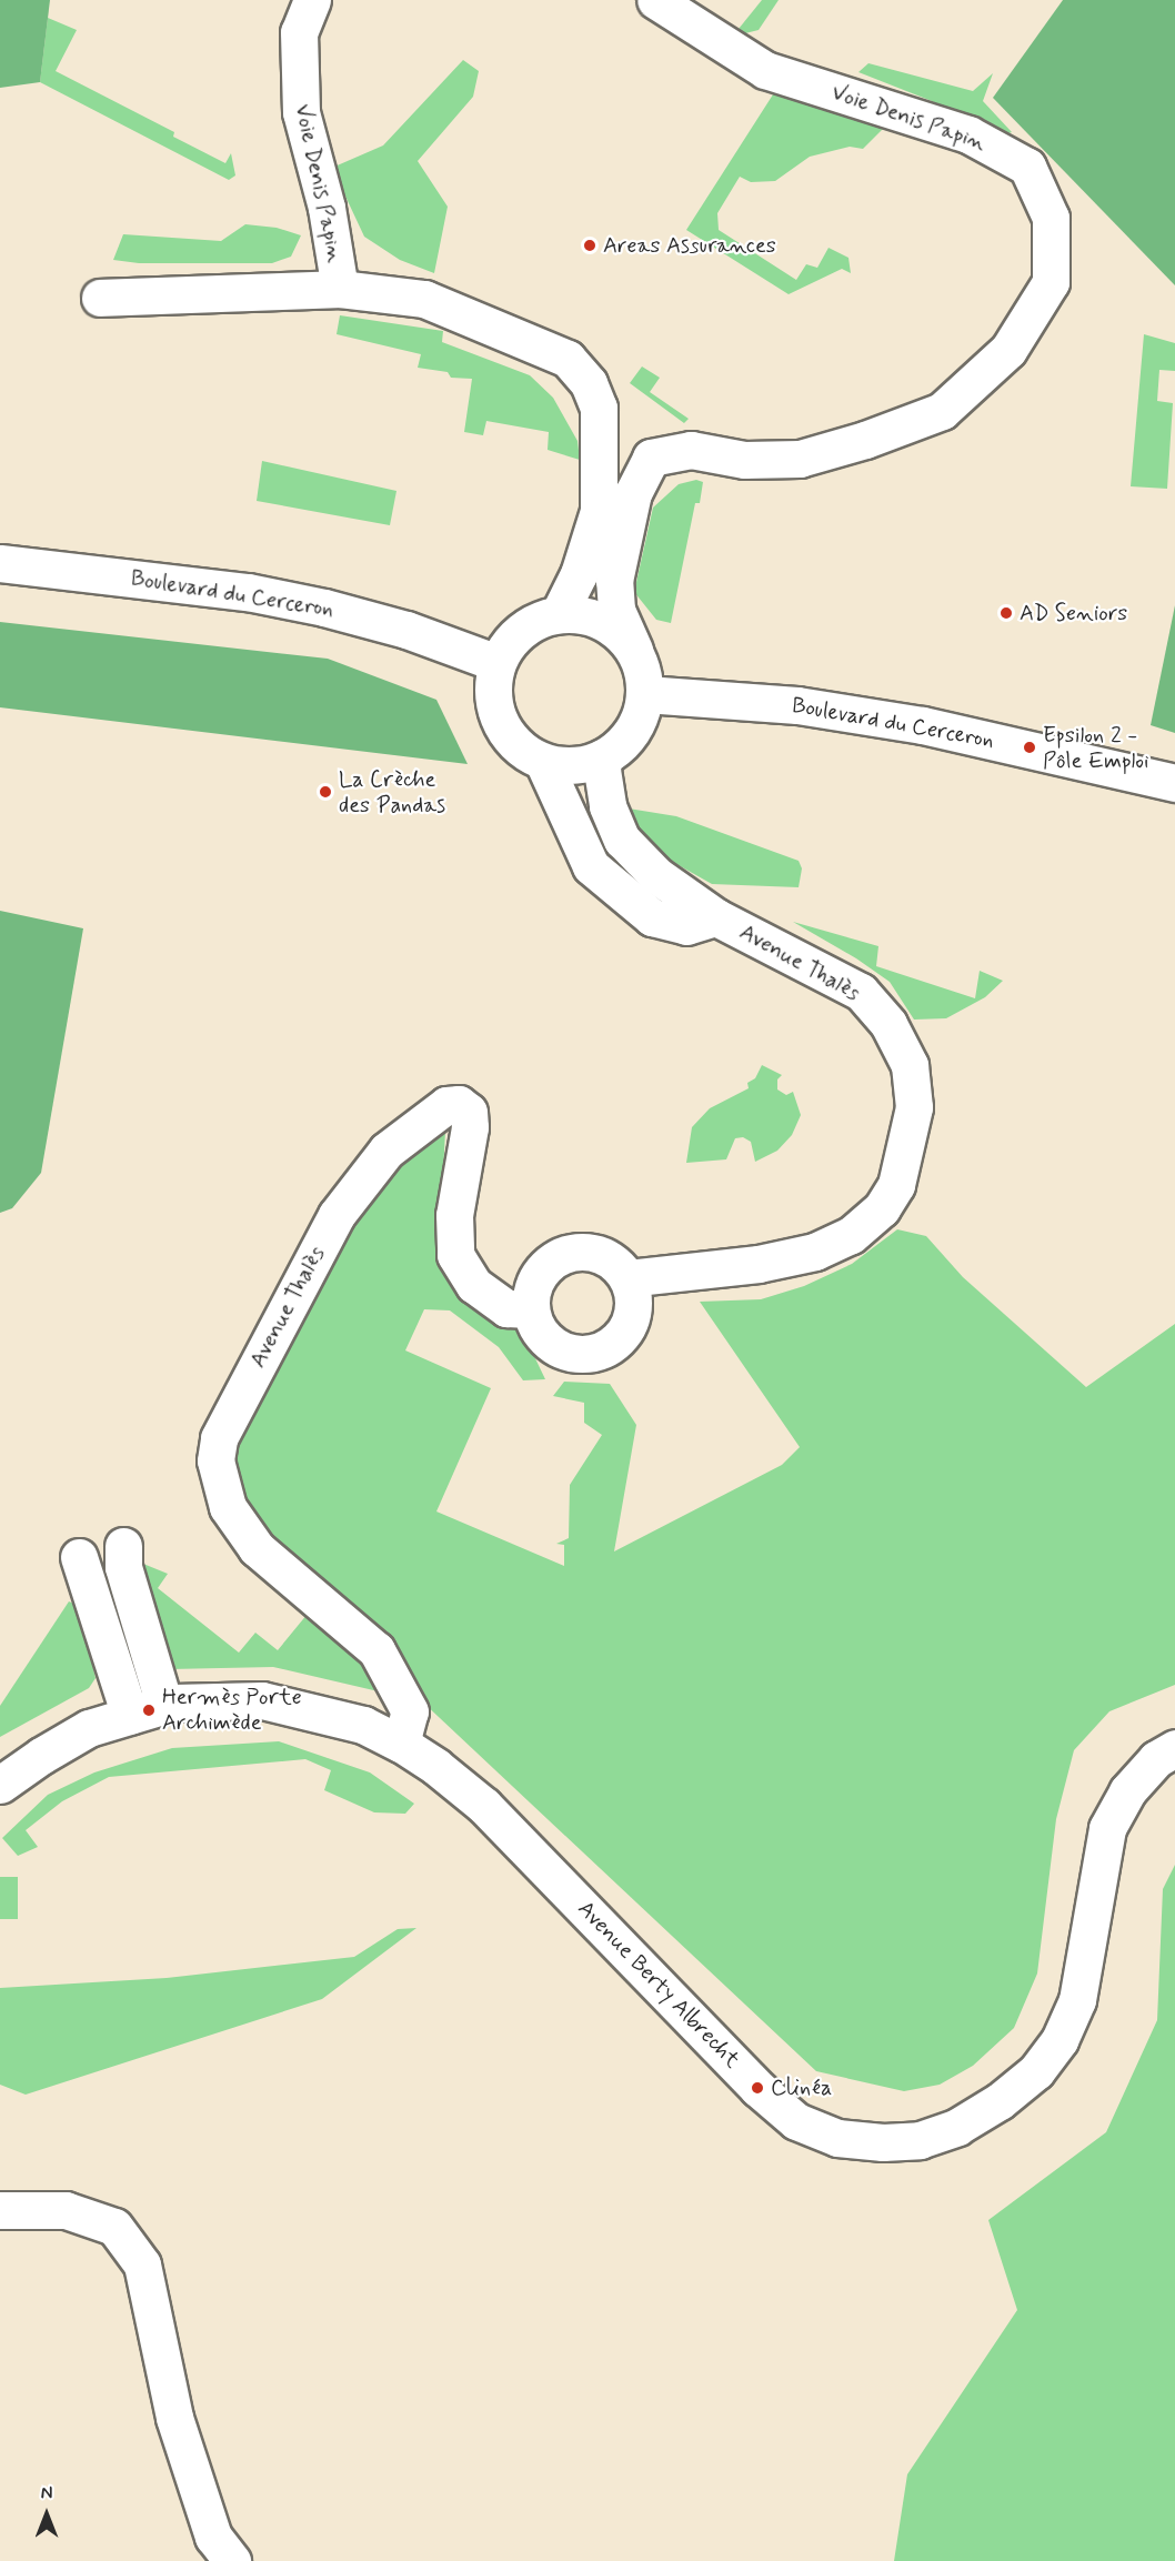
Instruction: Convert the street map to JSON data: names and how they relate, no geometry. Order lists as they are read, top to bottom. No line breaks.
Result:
{"streets":{"street":["Voie Denis Papin","Boulevard du Cerceron","Avenue Thalès","Avenue Berty Albrecht"]},"crossings":[["Voie Denis Papin","Boulevard du Cerceron"],["Voie Denis Papin","Avenue Thalès"],["Boulevard du Cerceron","Avenue Thalès"],["Avenue Thalès","Avenue Berty Albrecht"]],"places":["Areas Assurances","AD Seniors","Epsilon 2 - Pôle Emploi","La Crèche des Pandas","Hermès Porte Archimède","Clinéa"],"north":"top"}
